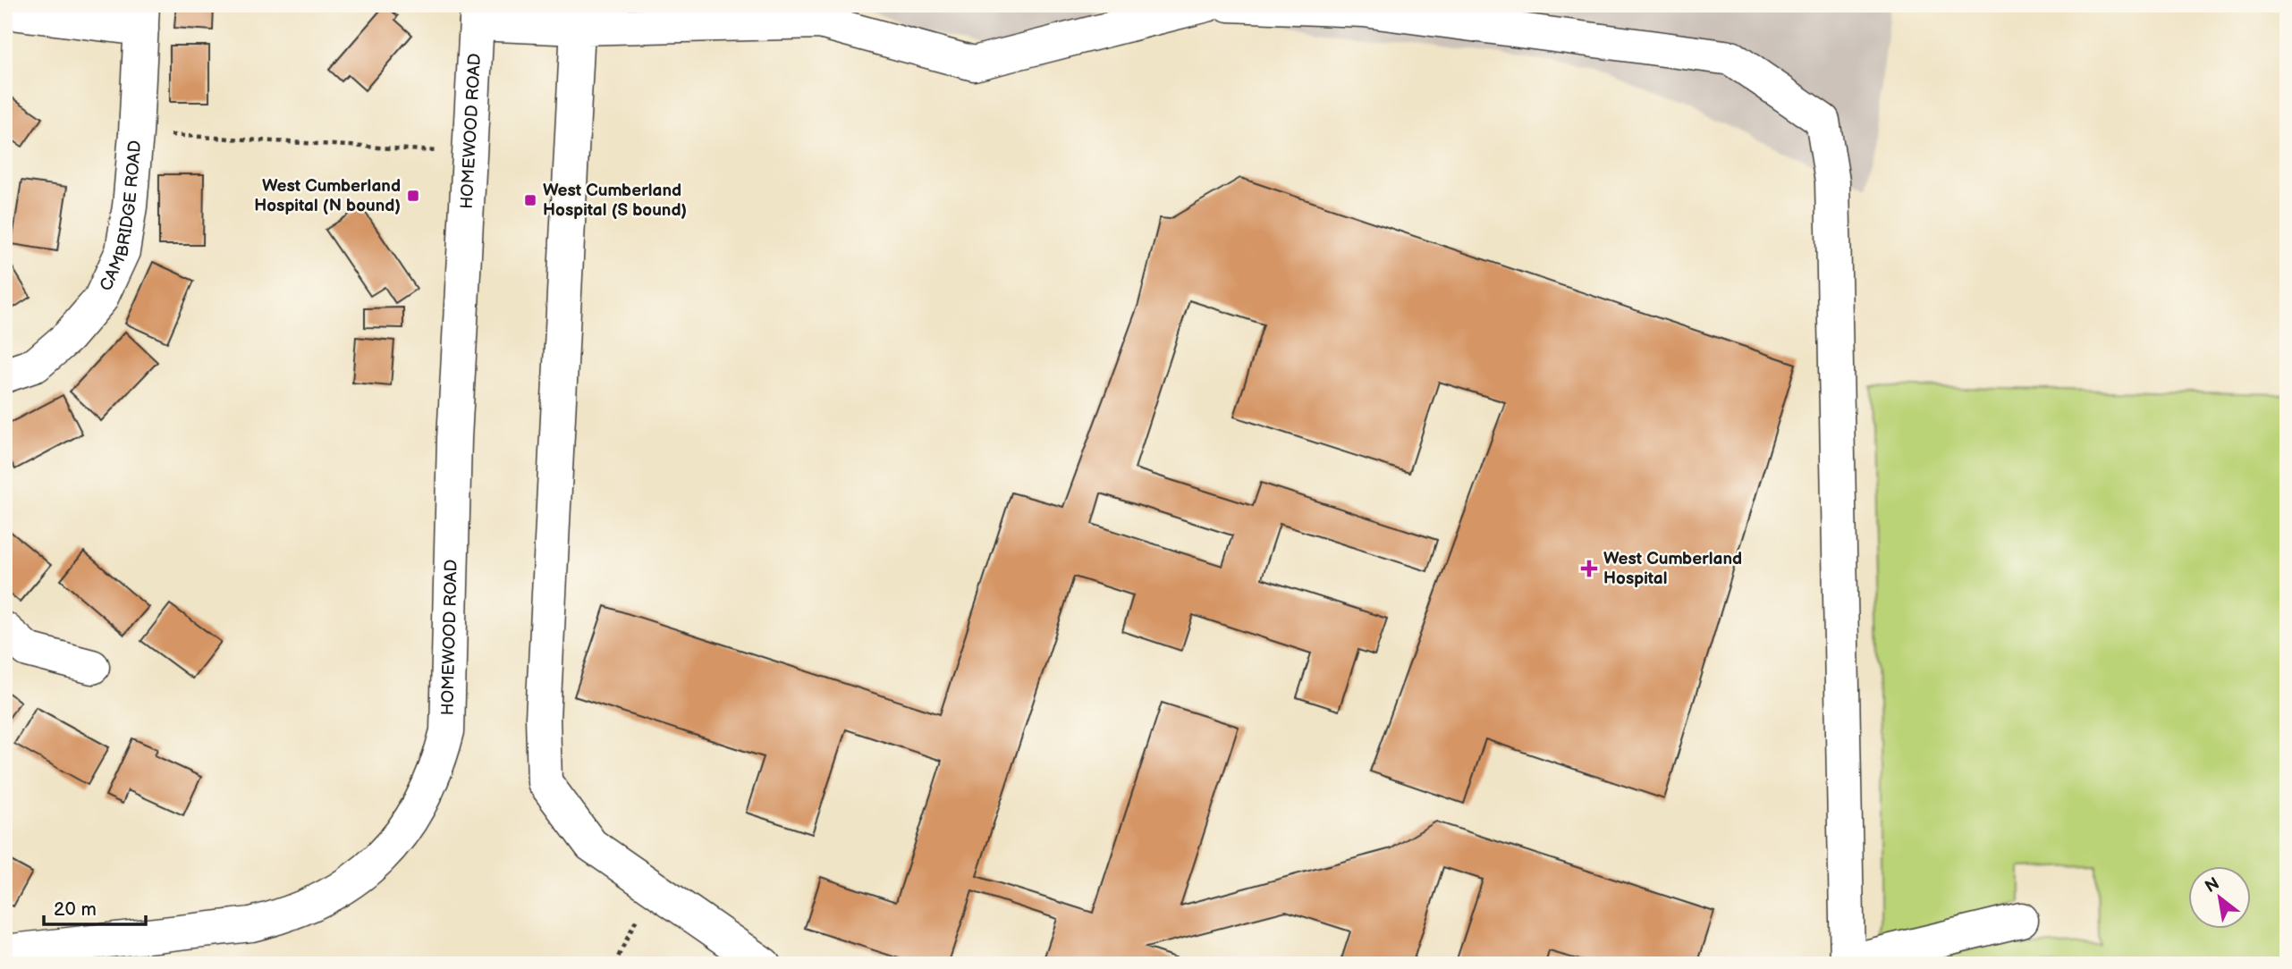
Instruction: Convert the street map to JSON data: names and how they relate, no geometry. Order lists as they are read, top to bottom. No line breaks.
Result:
{"streets":{"street":["HOMEWOOD ROAD","CAMBRIDGE ROAD"]},"places":{"transit":["West Cumberland Hospital (N bound)","West Cumberland Hospital (S bound)"],"health":["West Cumberland Hospital"]},"scale_bar":"20 m","north":"top left"}
